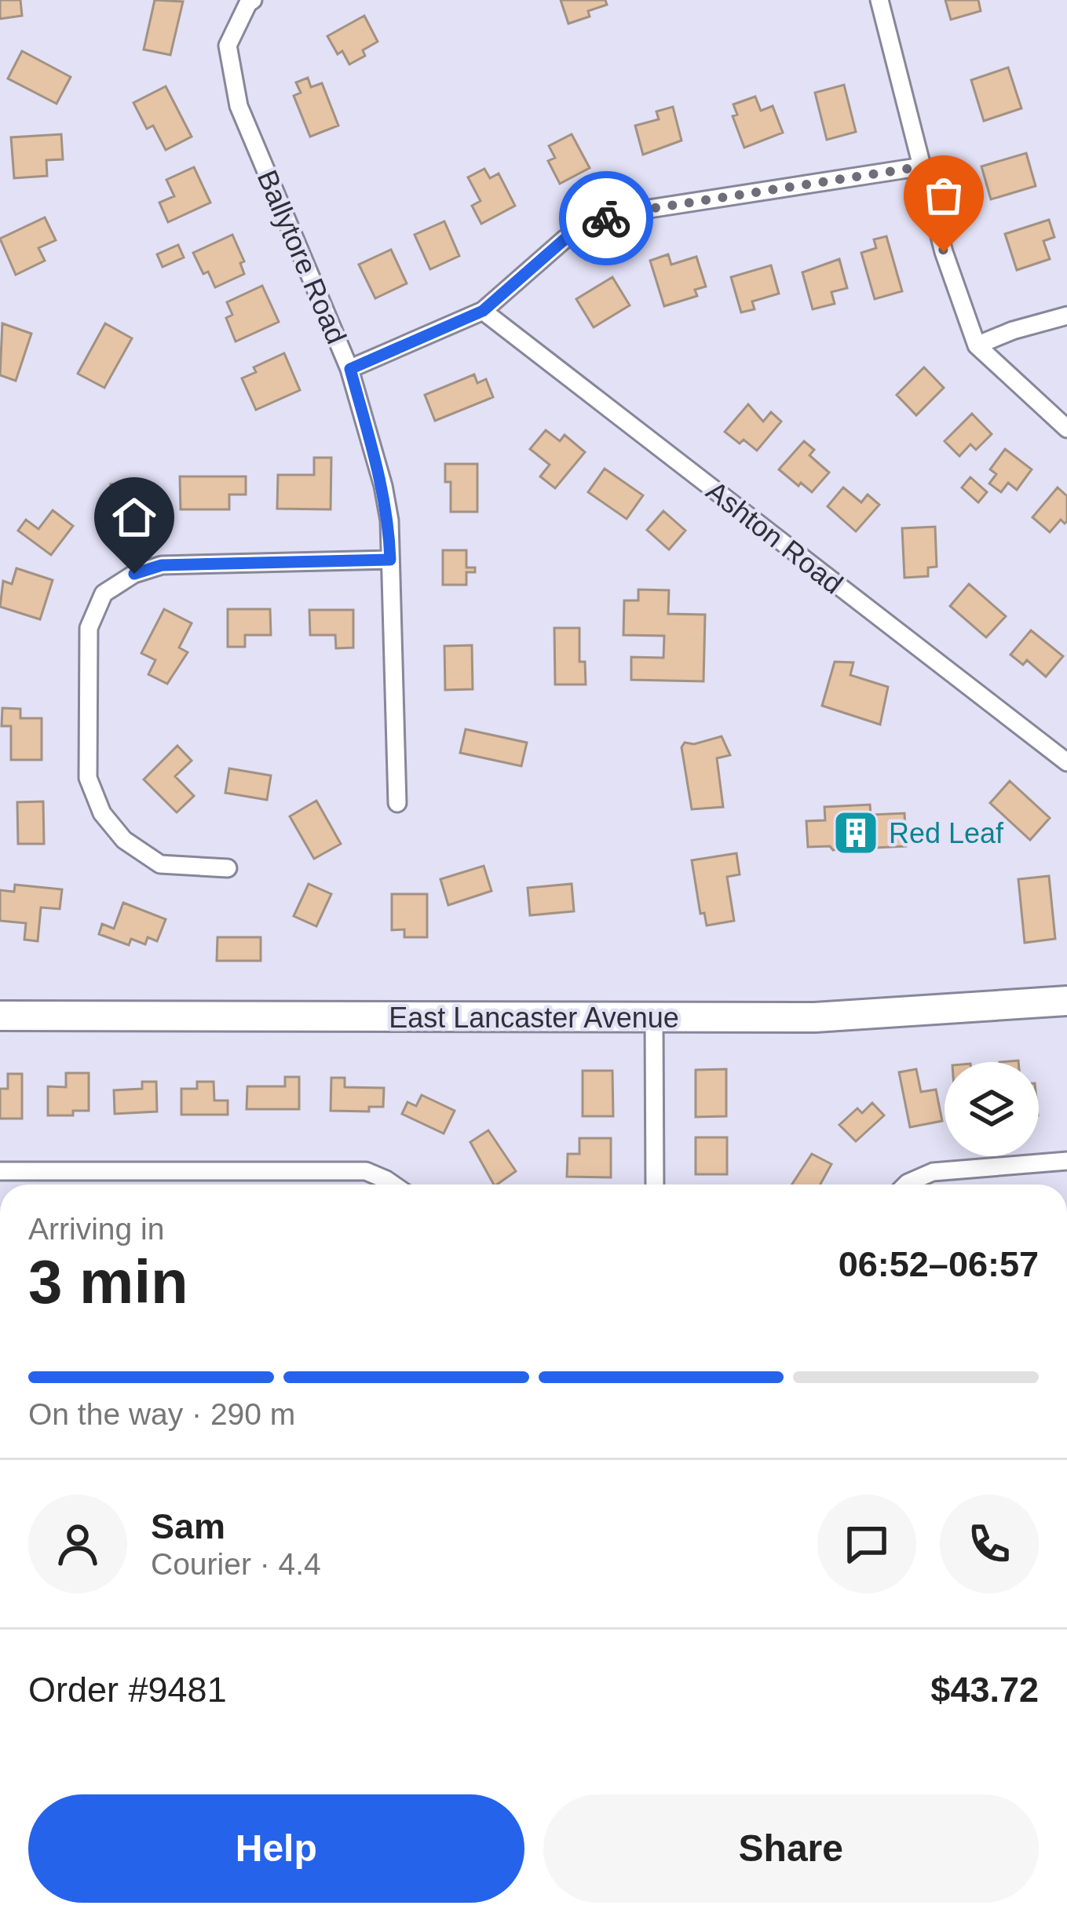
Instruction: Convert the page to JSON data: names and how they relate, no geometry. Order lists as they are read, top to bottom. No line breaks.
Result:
{"streets":{"highway":["East Lancaster Avenue"],"street":["Ballytore Road","Ashton Road"]},"places":{"building":["Red Leaf"]},"page":{"heading":["3 min","Arriving in","06:52–06:57"],"panel":["Sam","Courier · 4.4","Order #9481","$43.72"],"bar":"On the way · 290 m","buttons":["Help","Share"]}}
